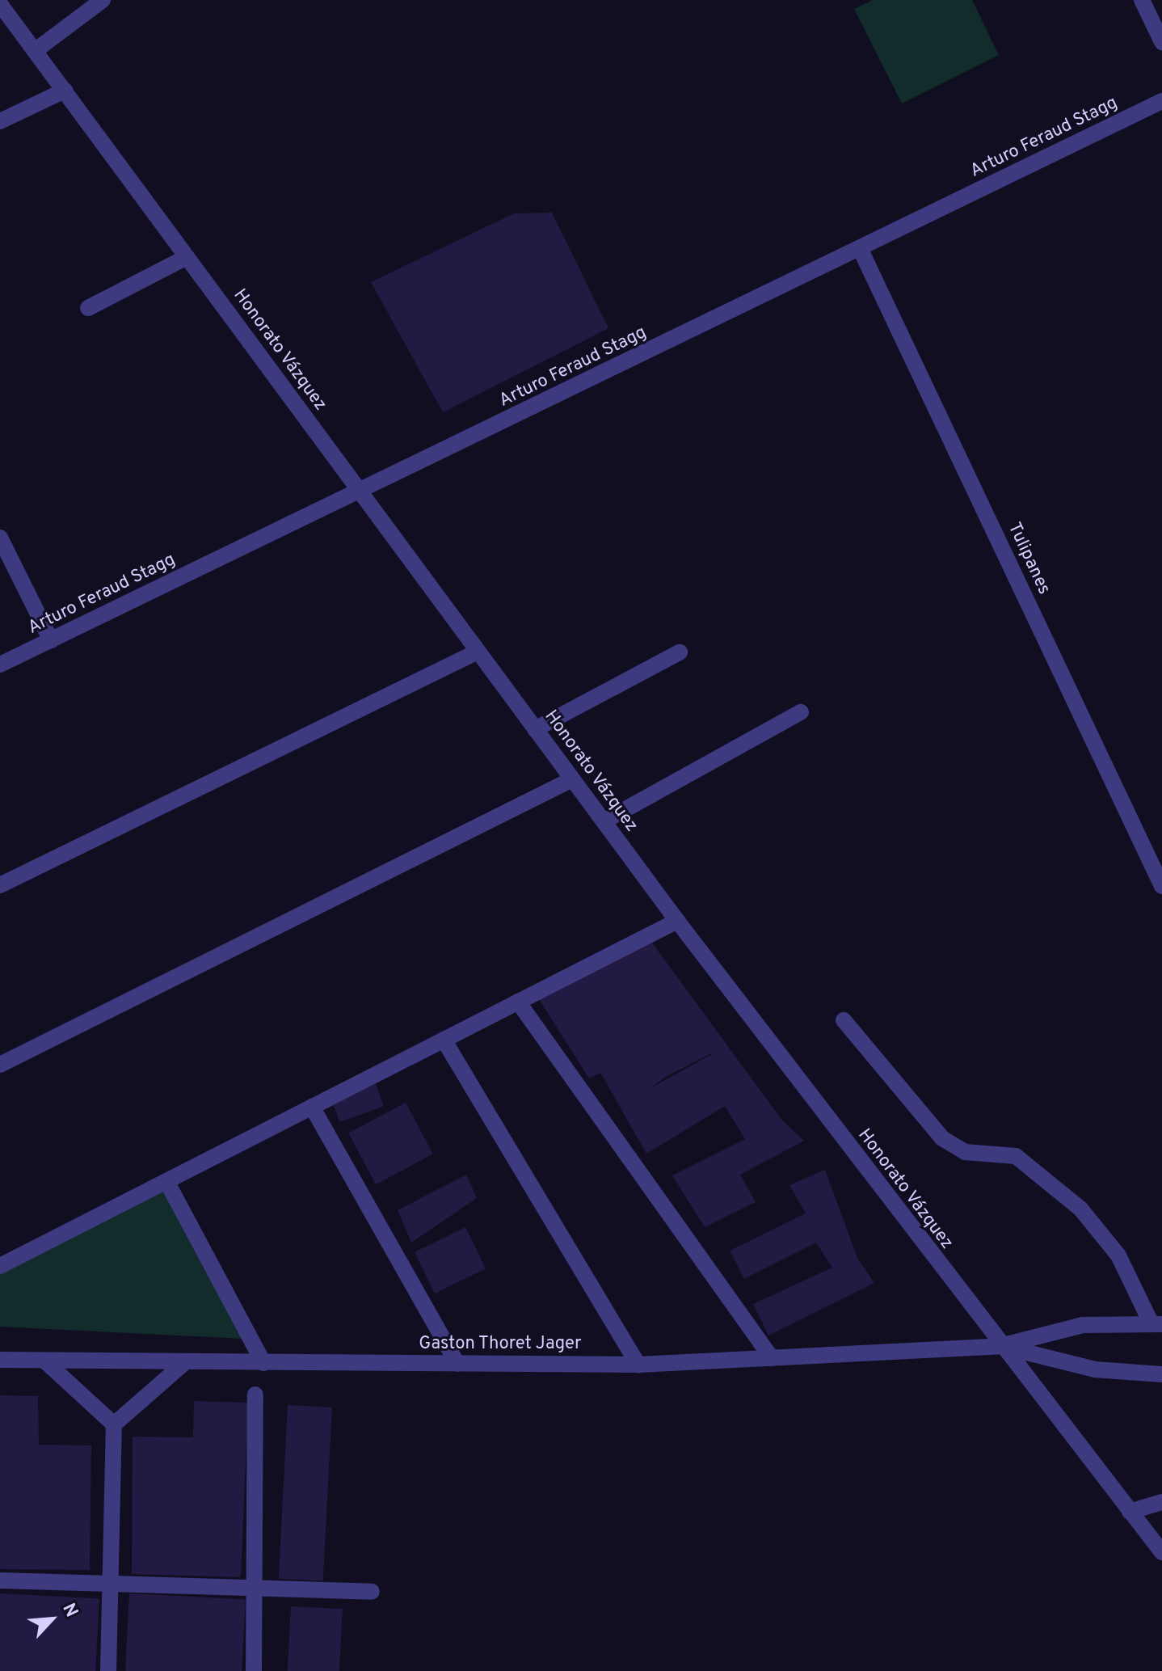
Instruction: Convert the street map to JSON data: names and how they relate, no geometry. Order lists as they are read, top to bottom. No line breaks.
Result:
{"streets":{"street":["Arturo Feraud Stagg","Honorato Vázquez","Tulipanes","Gaston Thoret Jager"]},"crossings":[["Arturo Feraud Stagg","Honorato Vázquez"],["Arturo Feraud Stagg","Tulipanes"],["Honorato Vázquez","Gaston Thoret Jager"]],"north":"top right"}
